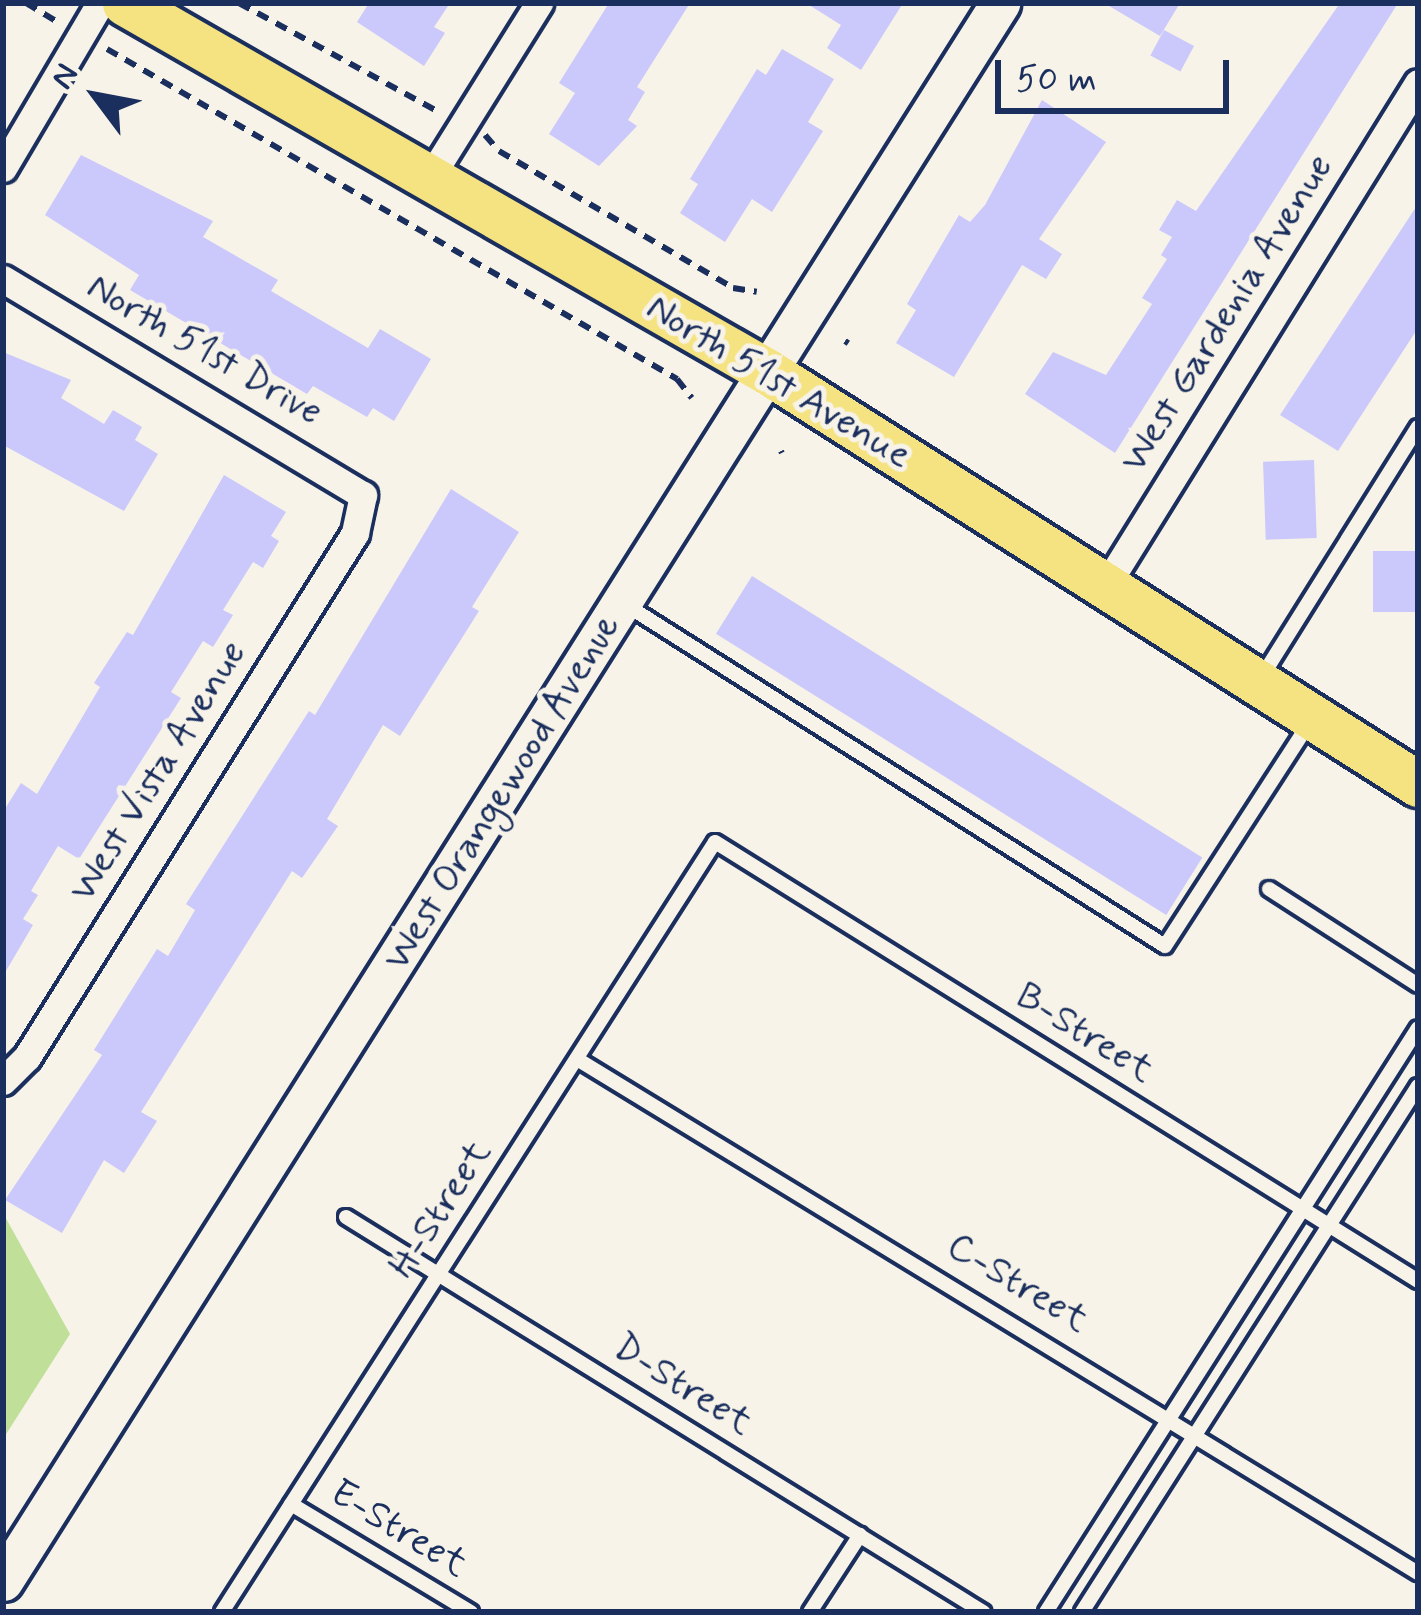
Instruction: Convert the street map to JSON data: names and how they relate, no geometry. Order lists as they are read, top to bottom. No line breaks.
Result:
{"streets":{"main road":["North 51st Avenue"],"street":["West Gardenia Avenue","North 51st Drive","West Vista Avenue","West Orangewood Avenue"],"lane":["B-Street","H-Street","C-Street","D-Street","E-Street"]},"crossings":[["West Gardenia Avenue","North 51st Avenue"],["North 51st Drive","West Vista Avenue"],["North 51st Avenue","West Orangewood Avenue"],["B-Street","H-Street"],["H-Street","C-Street"],["H-Street","D-Street"],["H-Street","E-Street"]],"scale_bar":"50 m","north":"top left"}
